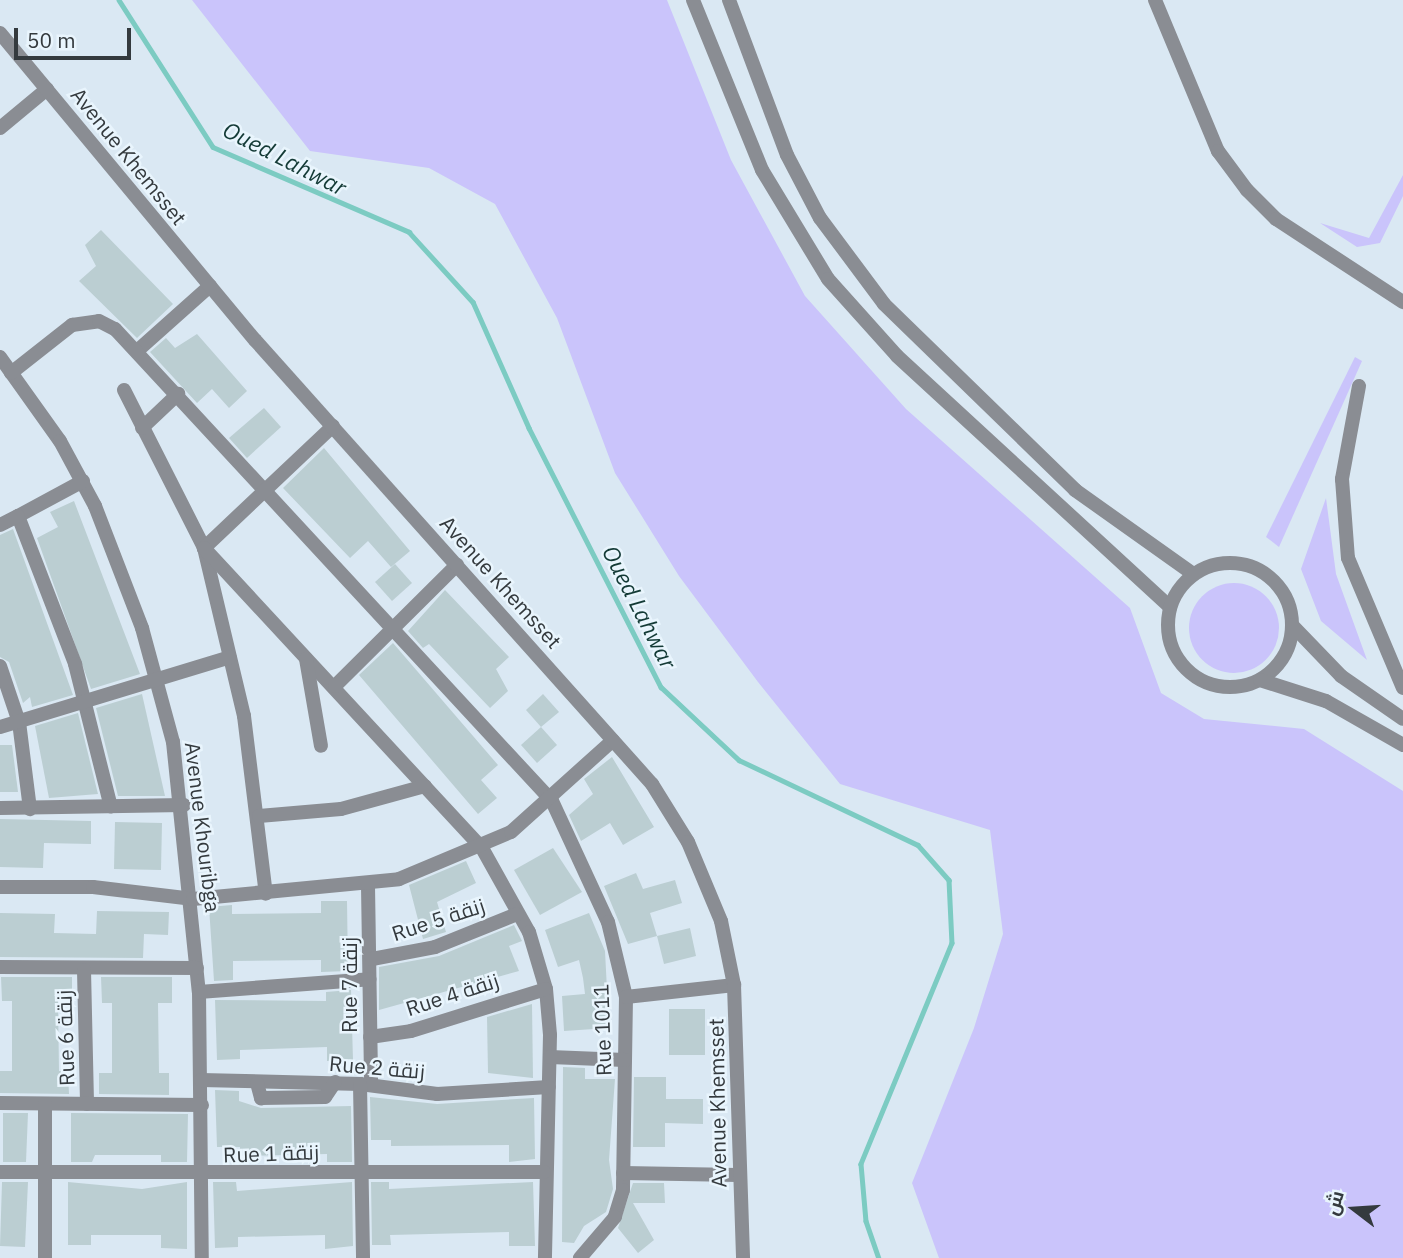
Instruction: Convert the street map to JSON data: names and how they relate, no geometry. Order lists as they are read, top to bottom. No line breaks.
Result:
{"streets":{"street":["Avenue Khemsset","Avenue Khouribga","Rue 5 زنقة","Rue 7 زنقة","Rue 4 زنقة","Rue 1011","Rue 6 زنقة","Rue 2 زنقة","Rue 1 زنقة"]},"crossings":[["Avenue Khouribga","Rue 1011"],["Avenue Khouribga","Rue 2 زنقة"],["Avenue Khouribga","Rue 1 زنقة"],["Rue 5 زنقة","Rue 7 زنقة"],["Rue 7 زنقة","Rue 4 زنقة"],["Rue 7 زنقة","Rue 2 زنقة"],["Rue 7 زنقة","Rue 1 زنقة"]],"water":["Oued Lahwar"],"scale_bar":"50 m","north":"left"}
